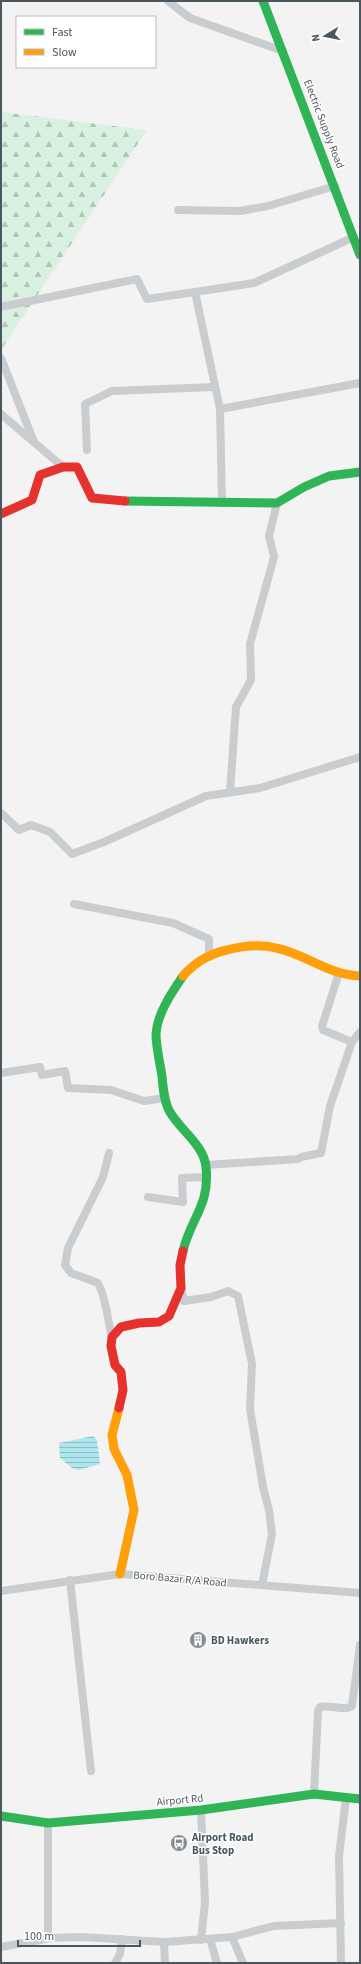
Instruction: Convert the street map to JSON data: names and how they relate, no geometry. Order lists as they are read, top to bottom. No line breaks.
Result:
{"streets":{"street":["Electric Supply Road","Boro Bazar R/A Road","Airport Rd"]},"places":{"building":["BD Hawkers"],"bus stop":["Airport Road Bus Stop"]},"legend":["Fast","Slow"],"scale_bar":"100 m","north":"left"}
